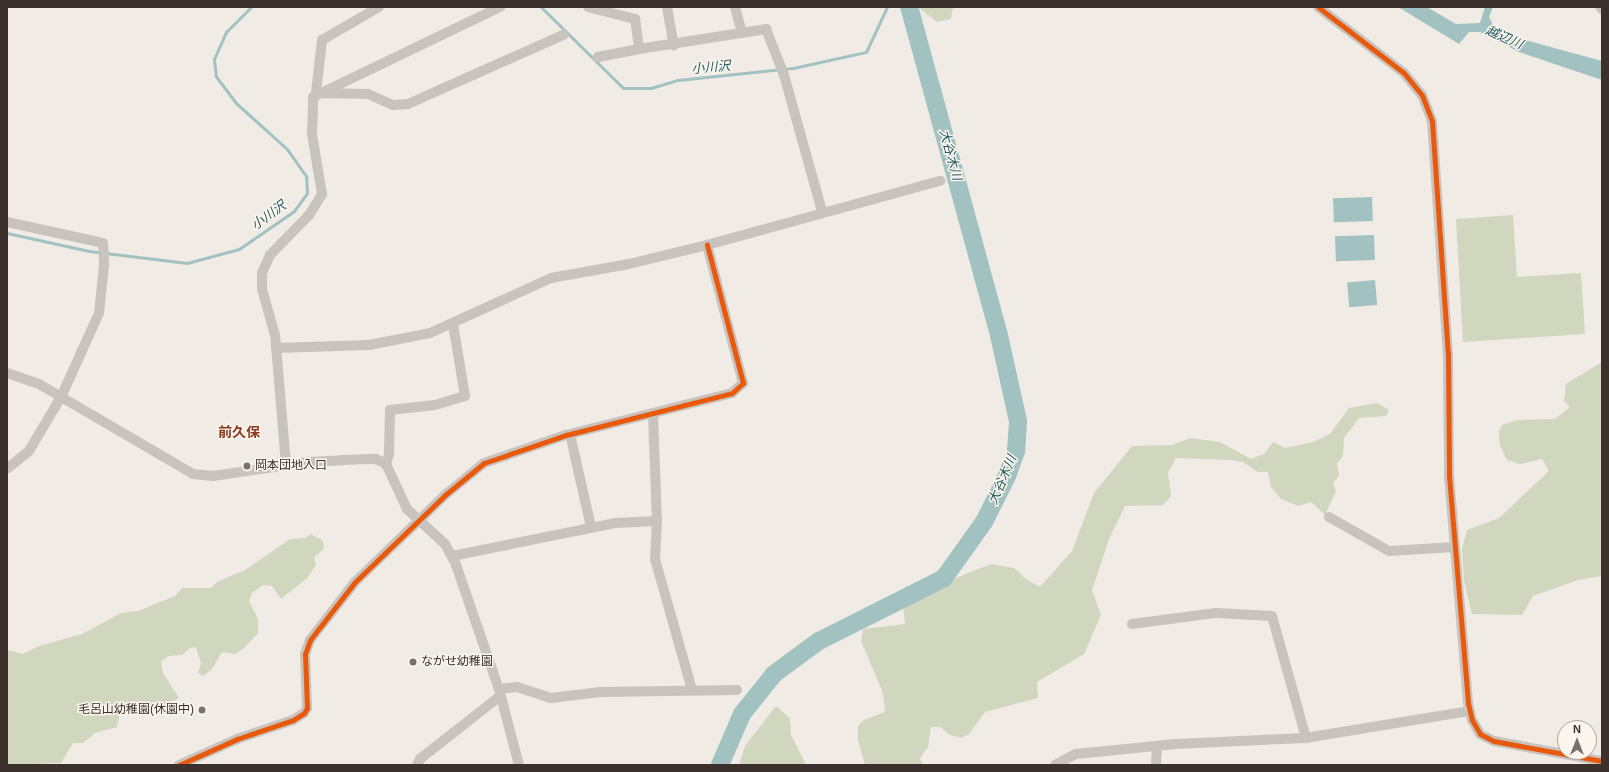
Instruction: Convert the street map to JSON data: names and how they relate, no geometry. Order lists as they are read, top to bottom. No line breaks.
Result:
{"districts":["前久保"],"water":["越辺川","小川沢","大谷木川"],"places":["岡本団地入口","ながせ幼稚園","毛呂山幼稚園(休園中)"],"north":"top"}
